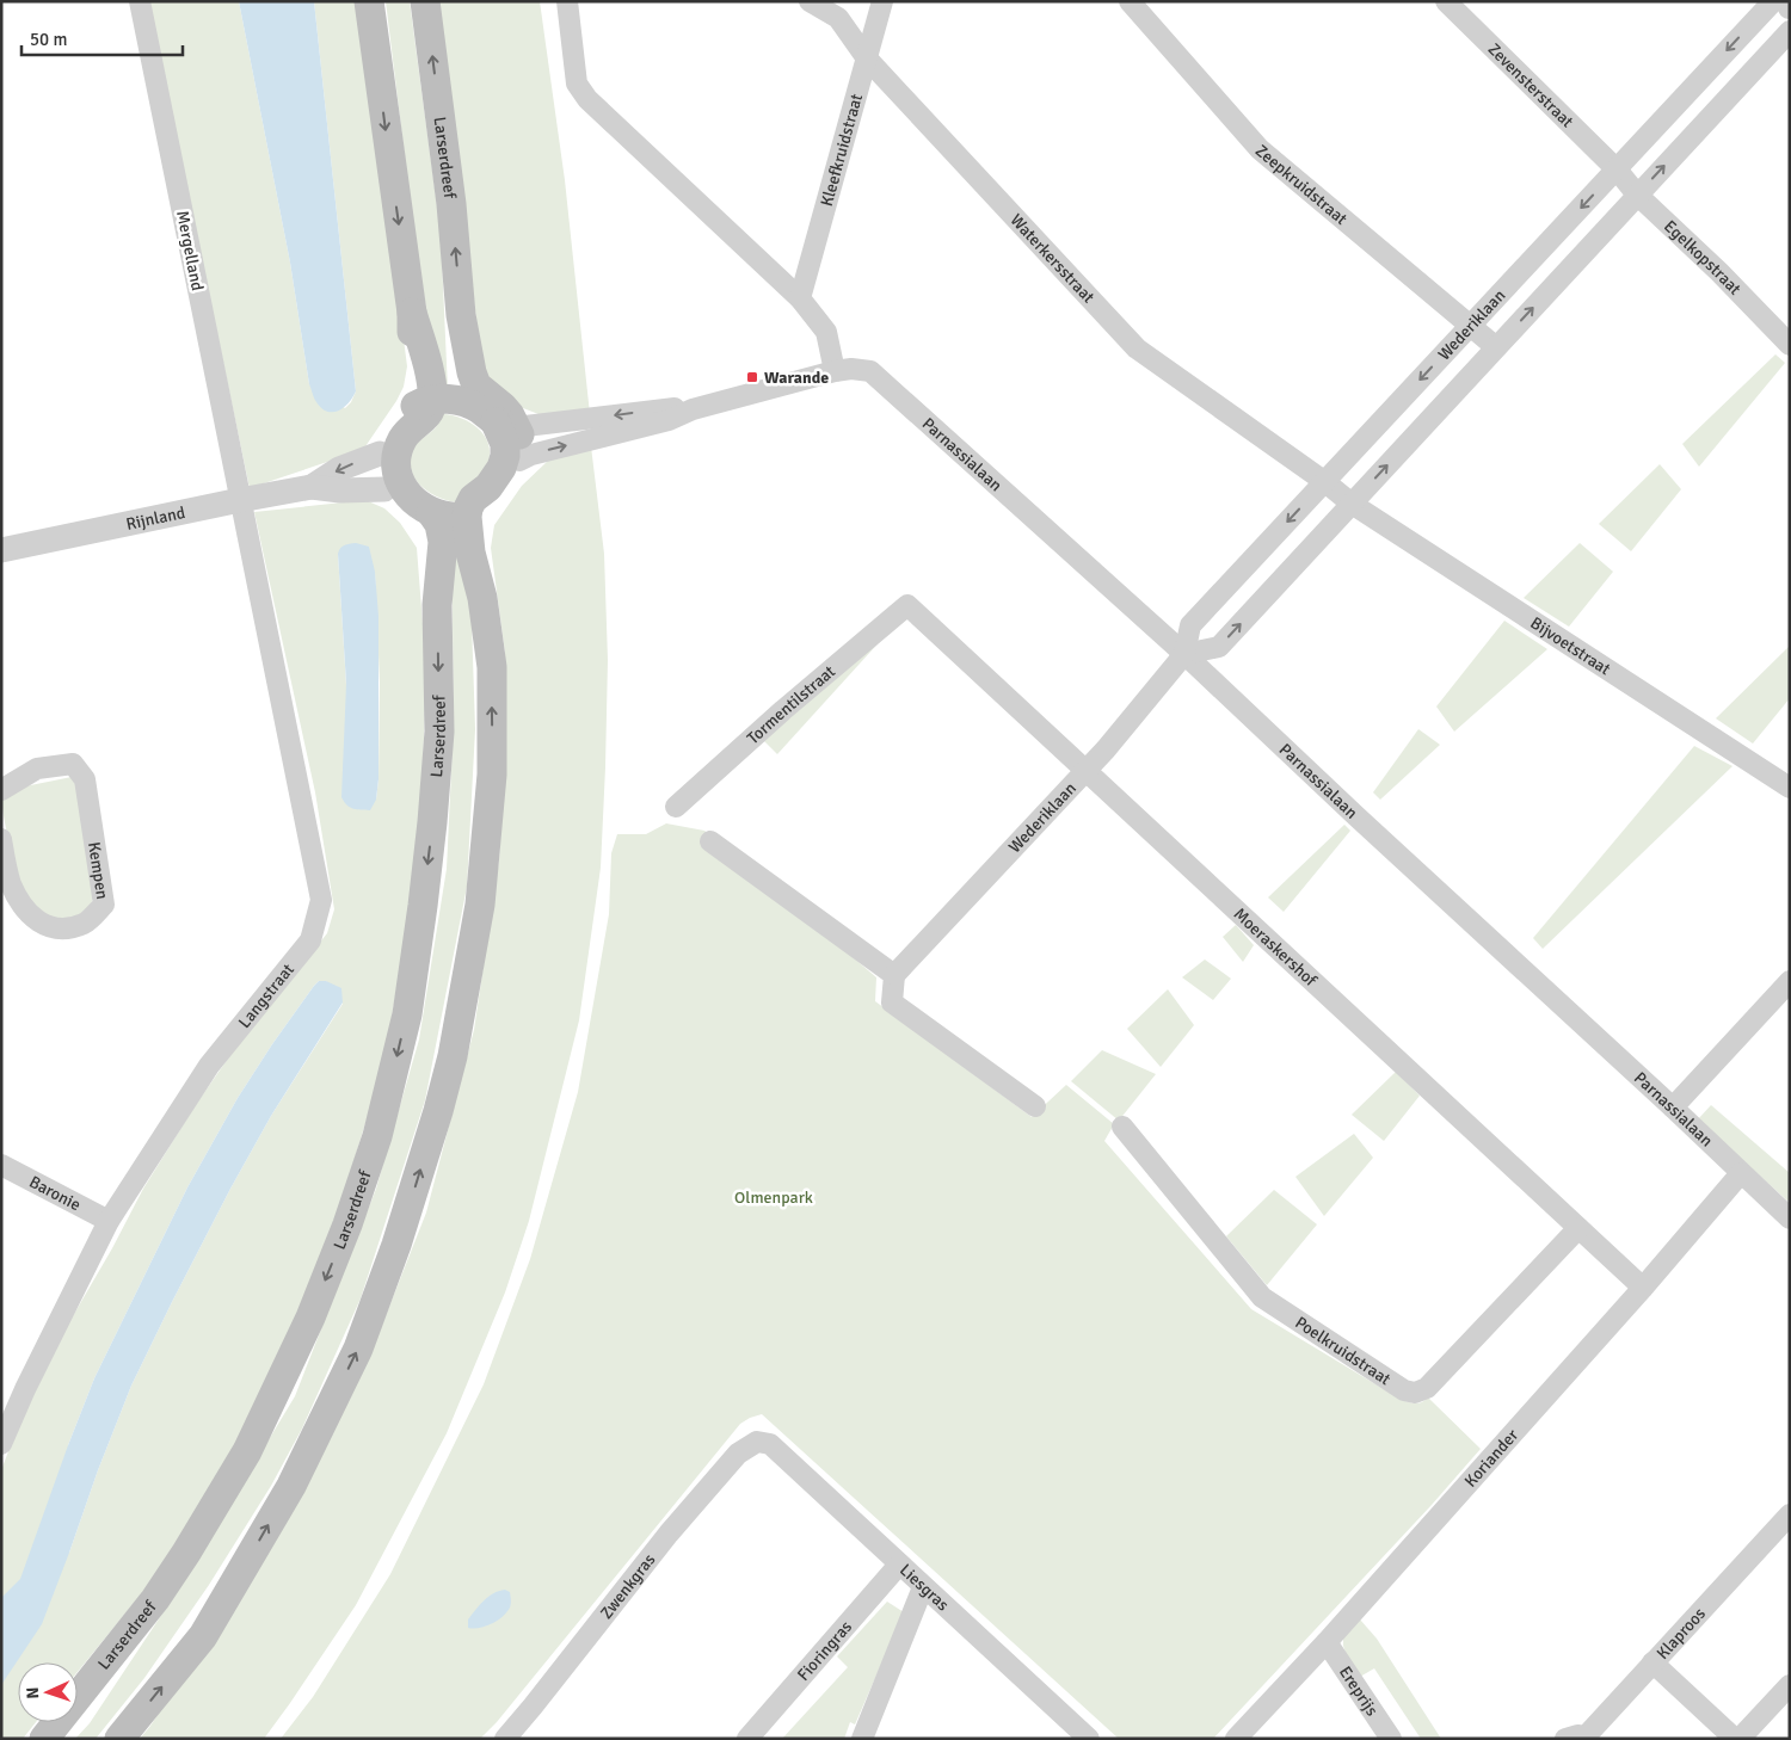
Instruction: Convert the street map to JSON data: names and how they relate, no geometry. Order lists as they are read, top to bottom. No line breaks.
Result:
{"streets":{"main road":["Larserdreef"],"street":["Zevensterstraat","Kleefkruidstraat","Zeepkruidstraat","Mergelland","Waterkersstraat","Egelkopstraat","Wederiklaan","Parnassialaan","Rijnland","Bijvoetstraat","Tormentilstraat","Kempen","Moeraskershof","Langstraat","Baronie","Poelkruidstraat","Koriander","Zwenkgras","Liesgras","Klaproos","Fioringras","Ereprijs"]},"crossings":[["Zevensterstraat","Egelkopstraat"],["Zevensterstraat","Wederiklaan"],["Kleefkruidstraat","Waterkersstraat"],["Larserdreef","Parnassialaan"],["Larserdreef","Rijnland"],["Zeepkruidstraat","Wederiklaan"],["Mergelland","Rijnland"],["Mergelland","Langstraat"],["Waterkersstraat","Wederiklaan"],["Waterkersstraat","Bijvoetstraat"],["Egelkopstraat","Wederiklaan"],["Wederiklaan","Parnassialaan"],["Wederiklaan","Bijvoetstraat"],["Wederiklaan","Moeraskershof"],["Parnassialaan","Koriander"],["Rijnland","Langstraat"],["Tormentilstraat","Moeraskershof"],["Moeraskershof","Poelkruidstraat"],["Moeraskershof","Koriander"],["Langstraat","Baronie"],["Koriander","Ereprijs"],["Zwenkgras","Liesgras"],["Liesgras","Fioringras"]],"parks":["Olmenpark"],"places":{"transit":["Warande"]},"scale_bar":"50 m","north":"left"}
